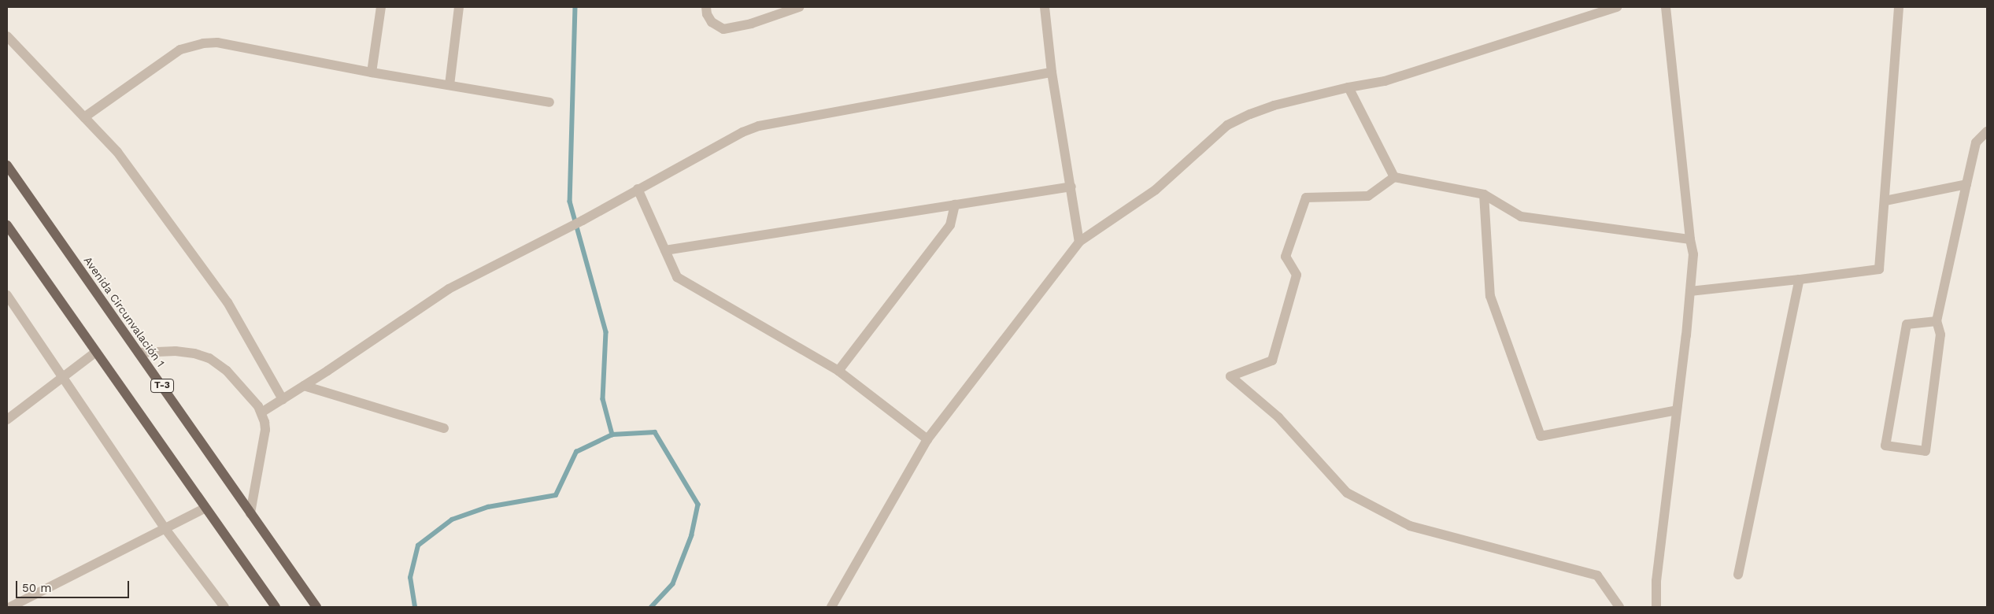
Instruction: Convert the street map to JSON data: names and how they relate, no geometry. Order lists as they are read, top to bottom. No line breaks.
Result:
{"streets":{"main road":["Avenida Circunvalación 1","T-3"]},"scale_bar":"50 m"}
